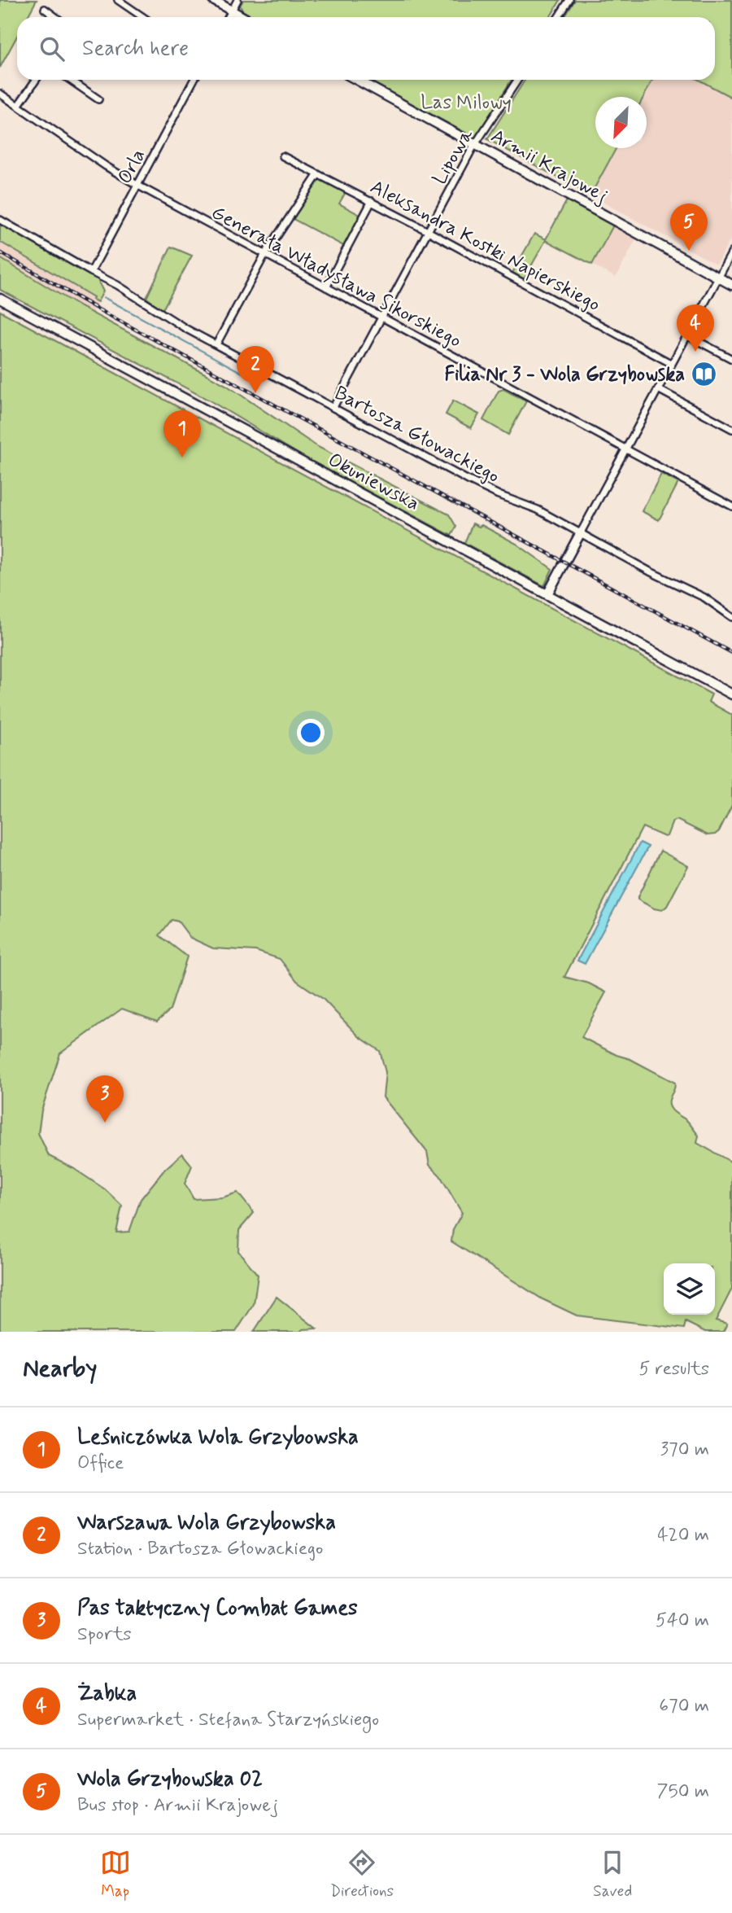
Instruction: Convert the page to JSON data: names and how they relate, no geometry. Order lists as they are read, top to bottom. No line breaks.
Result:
{"streets":{"main road":["Armii Krajowej","Okuniewska"],"street":["Lipowa","Orla","Aleksandra Kostki Napierskiego","Generała Władysława Sikorskiego","Bartosza Głowackiego"]},"crossings":[["Lipowa","Armii Krajowej"],["Lipowa","Aleksandra Kostki Napierskiego"],["Lipowa","Generała Władysława Sikorskiego"],["Lipowa","Bartosza Głowackiego"],["Orla","Generała Władysława Sikorskiego"],["Orla","Bartosza Głowackiego"]],"parks":["Las Milowy"],"places":{"library":["Filia Nr 3 - Wola Grzybowska"]},"north":"bottom left","page":{"search":"Search here","pins":["5","4","2","1","3"],"heading":["Nearby","5 results"],"list":[{"mark":"1","name":"Leśniczówka Wola Grzybowska","note":"Office","value":"370 m"},{"mark":"2","name":"Warszawa Wola Grzybowska","note":"Station · Bartosza Głowackiego","value":"420 m"},{"mark":"3","name":"Pas taktyczny Combat Games","note":"Sports","value":"540 m"},{"mark":"4","name":"Żabka","note":"Supermarket · Stefana Starzyńskiego","value":"670 m"},{"mark":"5","name":"Wola Grzybowska 02","note":"Bus stop · Armii Krajowej","value":"750 m"}],"nav":["Map","Directions","Saved"]}}
